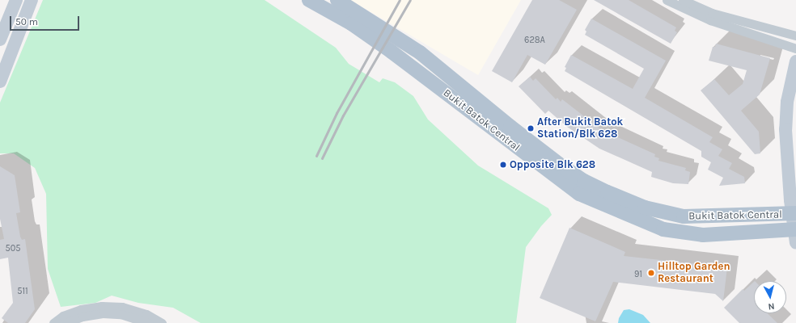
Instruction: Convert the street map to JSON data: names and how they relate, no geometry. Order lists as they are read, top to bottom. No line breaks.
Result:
{"streets":{"main road":["Bukit Batok Central"]},"places":["After Bukit Batok Station/Blk 628","Opposite Blk 628","Hilltop Garden Restaurant"],"house_numbers":["628A","505","91","511"],"scale_bar":"50 m","north":"bottom"}
